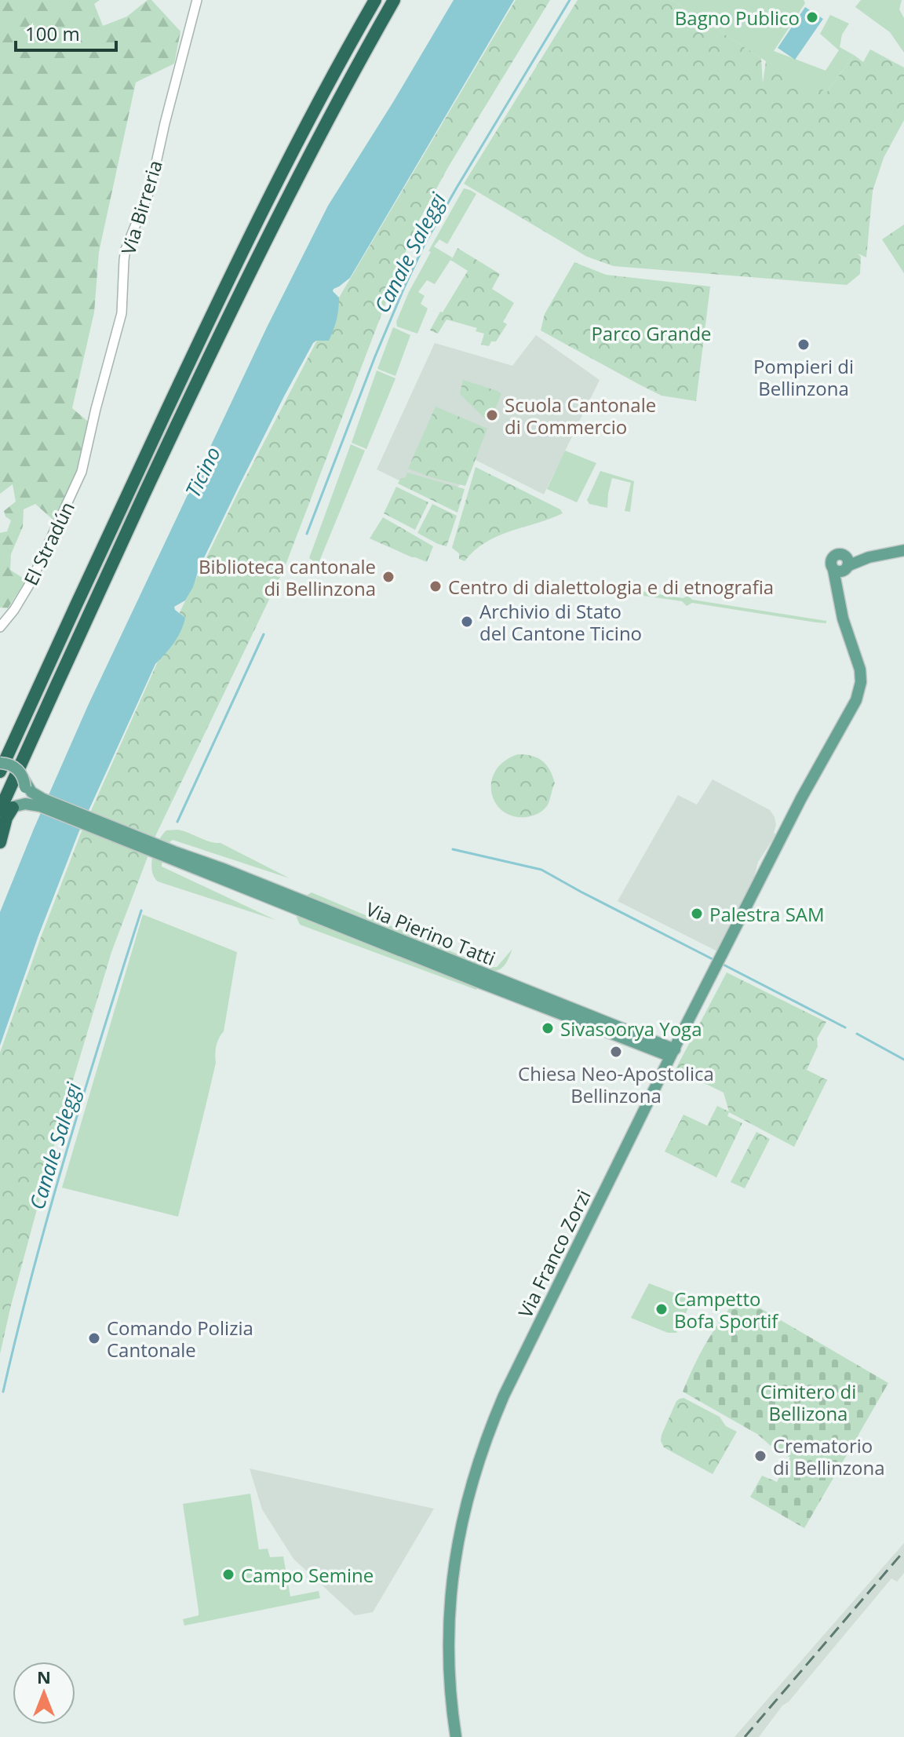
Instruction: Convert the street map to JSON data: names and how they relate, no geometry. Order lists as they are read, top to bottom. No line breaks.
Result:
{"streets":{"main road":["Via Pierino Tatti","Via Franco Zorzi"],"street":["Via Birreria","El Stradún"]},"crossings":[["Via Birreria","El Stradún"],["Via Pierino Tatti","Via Franco Zorzi"]],"water":["Canale Saleggi","Ticino"],"parks":["Parco Grande","Cimitero di Bellizona"],"places":["Bagno Publico","Pompieri di Bellinzona","Scuola Cantonale di Commercio","Biblioteca cantonale di Bellinzona","Centro di dialettologia e di etnografia","Archivio di Stato del Cantone Ticino","Palestra SAM","Sivasoorya Yoga","Chiesa Neo-Apostolica Bellinzona","Campetto Bofa Sportif","Comando Polizia Cantonale","Crematorio di Bellinzona","Campo Semine"],"scale_bar":"100 m","north":"top"}
